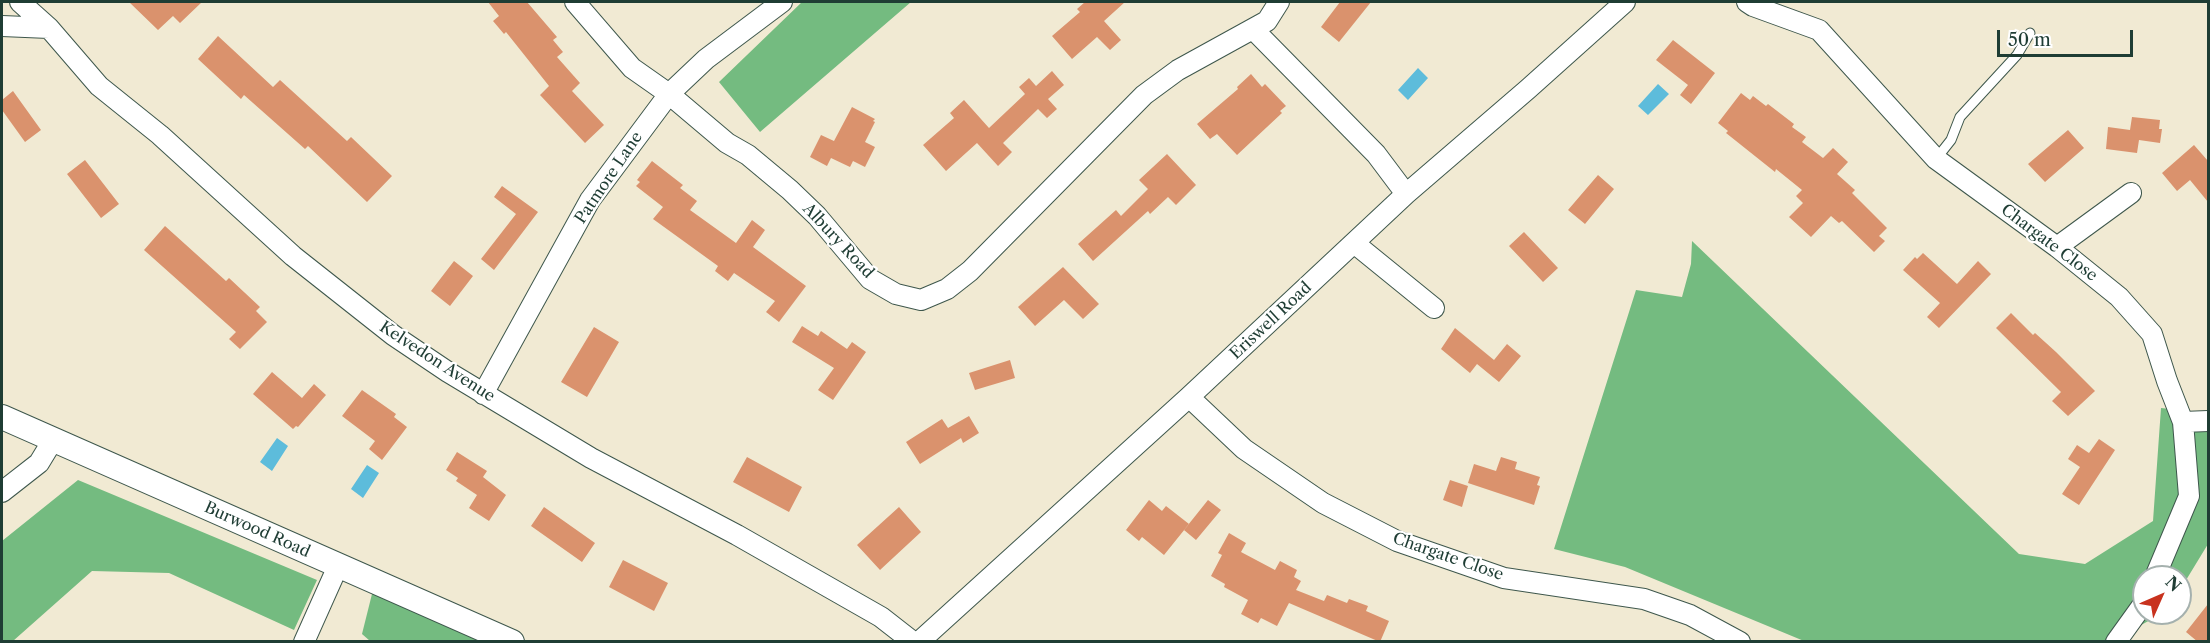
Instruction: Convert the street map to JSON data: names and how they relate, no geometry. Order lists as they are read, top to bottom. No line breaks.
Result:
{"streets":{"street":["Patmore Lane","Albury Road","Chargate Close","Eriswell Road","Kelvedon Avenue","Burwood Road"]},"crossings":[["Patmore Lane","Albury Road"],["Patmore Lane","Kelvedon Avenue"],["Chargate Close","Eriswell Road"]],"scale_bar":"50 m","north":"top right"}
